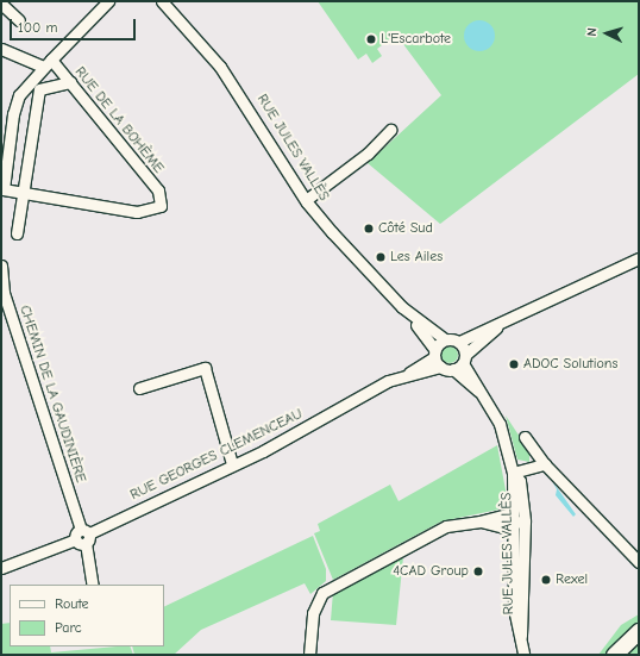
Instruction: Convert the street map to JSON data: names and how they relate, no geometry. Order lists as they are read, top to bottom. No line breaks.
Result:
{"streets":{"street":["RUE DE LA BOHÈME","RUE JULES VALLÈS","CHEMIN DE LA GAUDINIÈRE","RUE GEORGES CLEMENCEAU"]},"crossings":[["RUE JULES VALLÈS","RUE GEORGES CLEMENCEAU"],["CHEMIN DE LA GAUDINIÈRE","RUE GEORGES CLEMENCEAU"]],"places":["L'Escarbote","Côté Sud","Les Ailes","ADOC Solutions","4CAD Group","Rexel"],"legend":["Route","Parc"],"scale_bar":"100 m","north":"left"}
